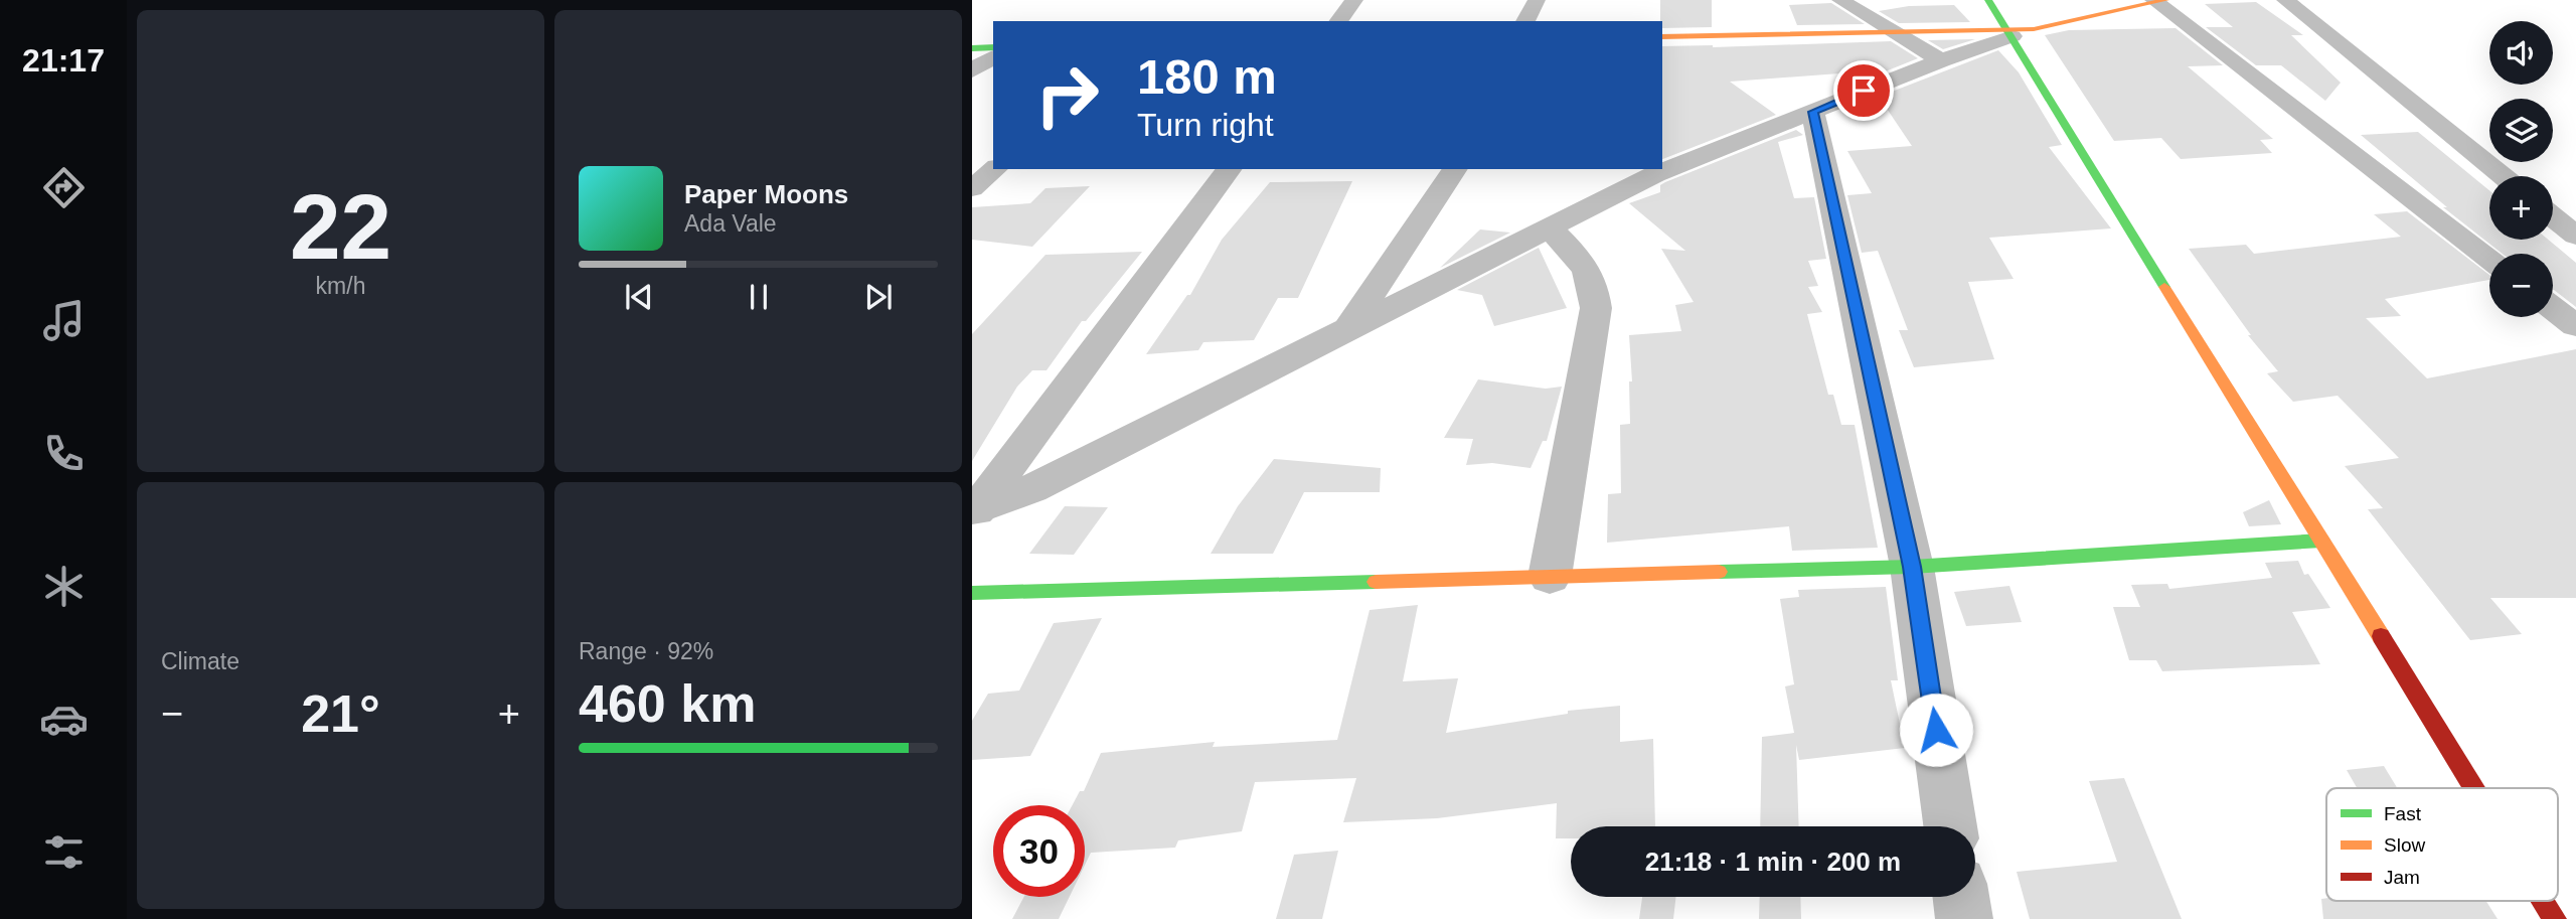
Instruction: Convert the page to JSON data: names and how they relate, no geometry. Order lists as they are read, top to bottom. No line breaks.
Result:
{"legend":["Fast","Slow","Jam"],"page":{"tabs":"21:17","tile":[["22","km/h"],"Climate",["Range · 92%","460 km"]],"map_buttons":["+","−"],"turn":["180 m","Turn right"],"song":["Paper Moons","Ada Vale"],"heat":["−","21°","+"],"limit":"30","trip":"21:18 · 1 min · 200 m"}}
